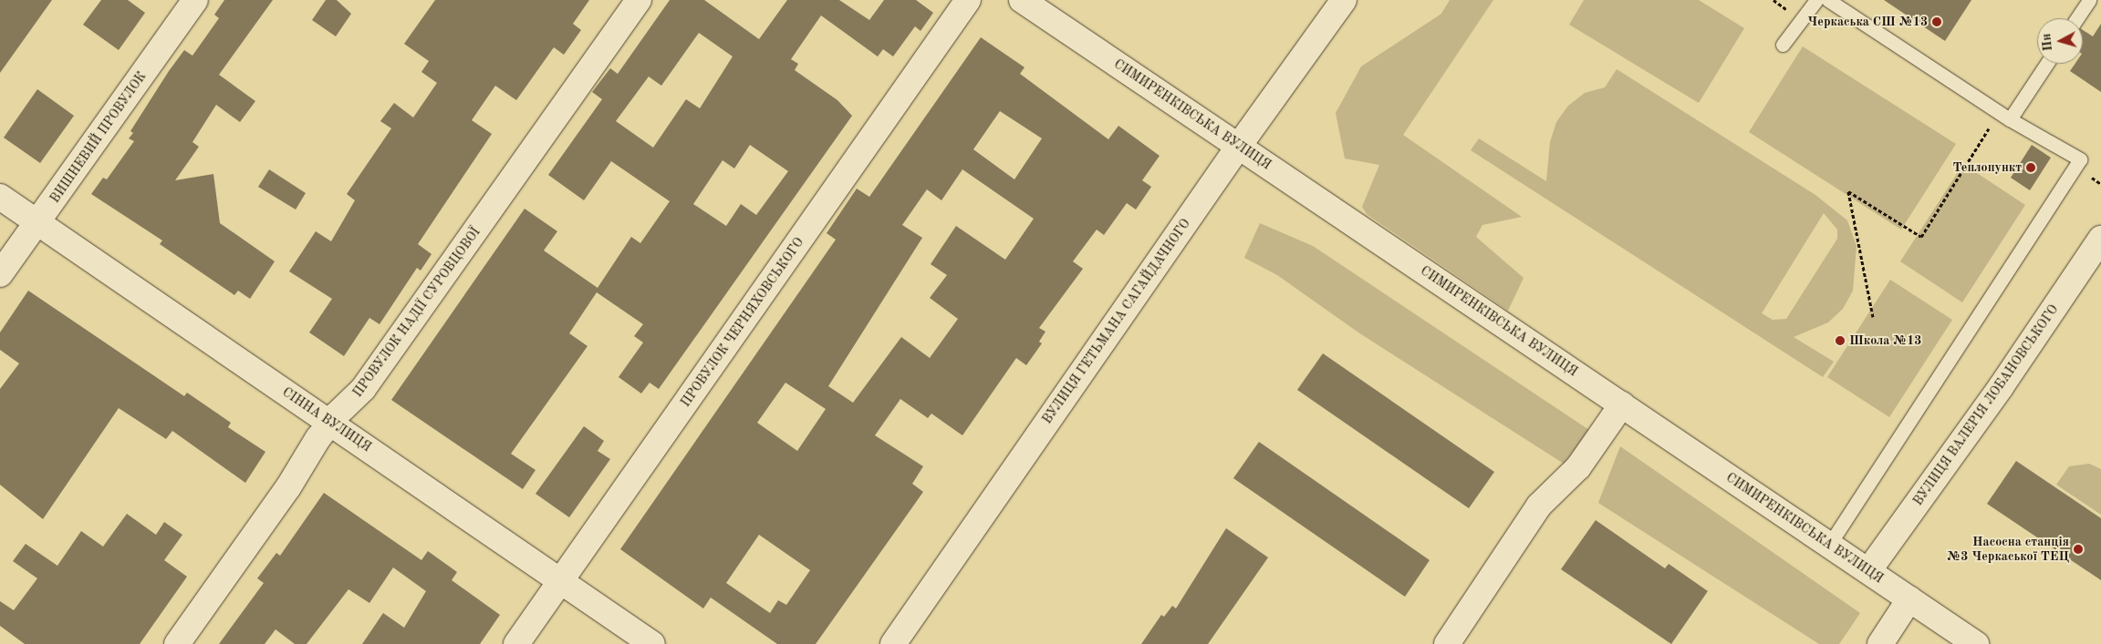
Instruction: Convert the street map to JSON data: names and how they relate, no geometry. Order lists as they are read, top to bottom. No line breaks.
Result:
{"streets":{"street":["СИМИРЕНКІВСЬКА ВУЛИЦЯ","ВИШНЕВИЙ ПРОВУЛОК","ПРОВУЛОК НАДІЇ СУРОВЦОВОЇ","ВУЛИЦЯ ГЕТЬМАНА САГАЙДАЧНОГО","ПРОВУЛОК ЧЕРНЯХОВСЬКОГО","ВУЛИЦЯ ВАЛЕРІЯ ЛОБАНОВСЬКОГО","СІННА ВУЛИЦЯ"]},"crossings":[["СИМИРЕНКІВСЬКА ВУЛИЦЯ","ВУЛИЦЯ ГЕТЬМАНА САГАЙДАЧНОГО"],["СИМИРЕНКІВСЬКА ВУЛИЦЯ","ВУЛИЦЯ ВАЛЕРІЯ ЛОБАНОВСЬКОГО"],["ВИШНЕВИЙ ПРОВУЛОК","СІННА ВУЛИЦЯ"],["ПРОВУЛОК НАДІЇ СУРОВЦОВОЇ","СІННА ВУЛИЦЯ"],["ПРОВУЛОК ЧЕРНЯХОВСЬКОГО","СІННА ВУЛИЦЯ"]],"places":["Черкаська СШ №13","Теплопункт","Школа №13","Насосна станція №3 Черкаської ТЕЦ"],"north":"left"}
